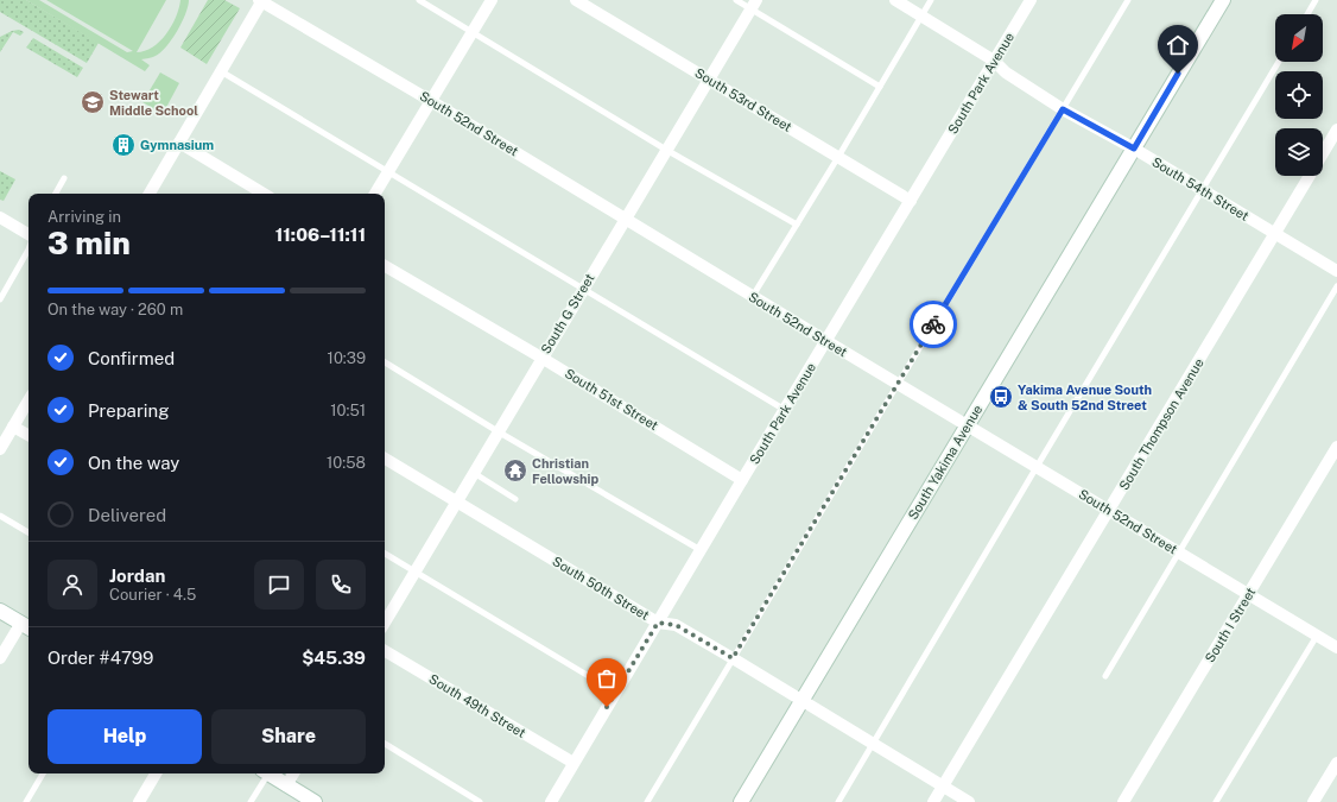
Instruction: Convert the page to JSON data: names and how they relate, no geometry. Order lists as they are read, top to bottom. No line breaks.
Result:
{"streets":{"main road":["South Yakima Avenue"],"street":["South Park Avenue","South 53rd Street","South 52nd Street","South 54th Street","South G Street","South 51st Street","South Thompson Avenue","South 50th Street","South I Street","South 49th Street"]},"crossings":[["South Park Avenue","South 53rd Street"],["South Park Avenue","South 52nd Street"],["South Park Avenue","South 54th Street"],["South Park Avenue","South 51st Street"],["South Park Avenue","South 50th Street"],["South Park Avenue","South 49th Street"],["South 53rd Street","South G Street"],["South 52nd Street","South G Street"],["South 52nd Street","South Thompson Avenue"],["South 52nd Street","South Yakima Avenue"],["South 52nd Street","South I Street"],["South 54th Street","South Thompson Avenue"],["South 54th Street","South Yakima Avenue"],["South G Street","South 51st Street"],["South G Street","South 50th Street"],["South Thompson Avenue","South 50th Street"],["South Yakima Avenue","South 50th Street"]],"places":{"school or university":["Stewart Middle School"],"building":["Gymnasium"],"bus stop":["Yakima Avenue South & South 52nd Street"],"temple":["Christian Fellowship"]},"north":"bottom left","page":{"heading":["3 min","Arriving in","11:06–11:11"],"panel":["Jordan","Courier · 4.5","Order #4799","$45.39"],"bar":"On the way · 260 m","list":[["Confirmed","10:39"],["Preparing","10:51"],["On the way","10:58"],"Delivered"],"buttons":["Help","Share"]}}
